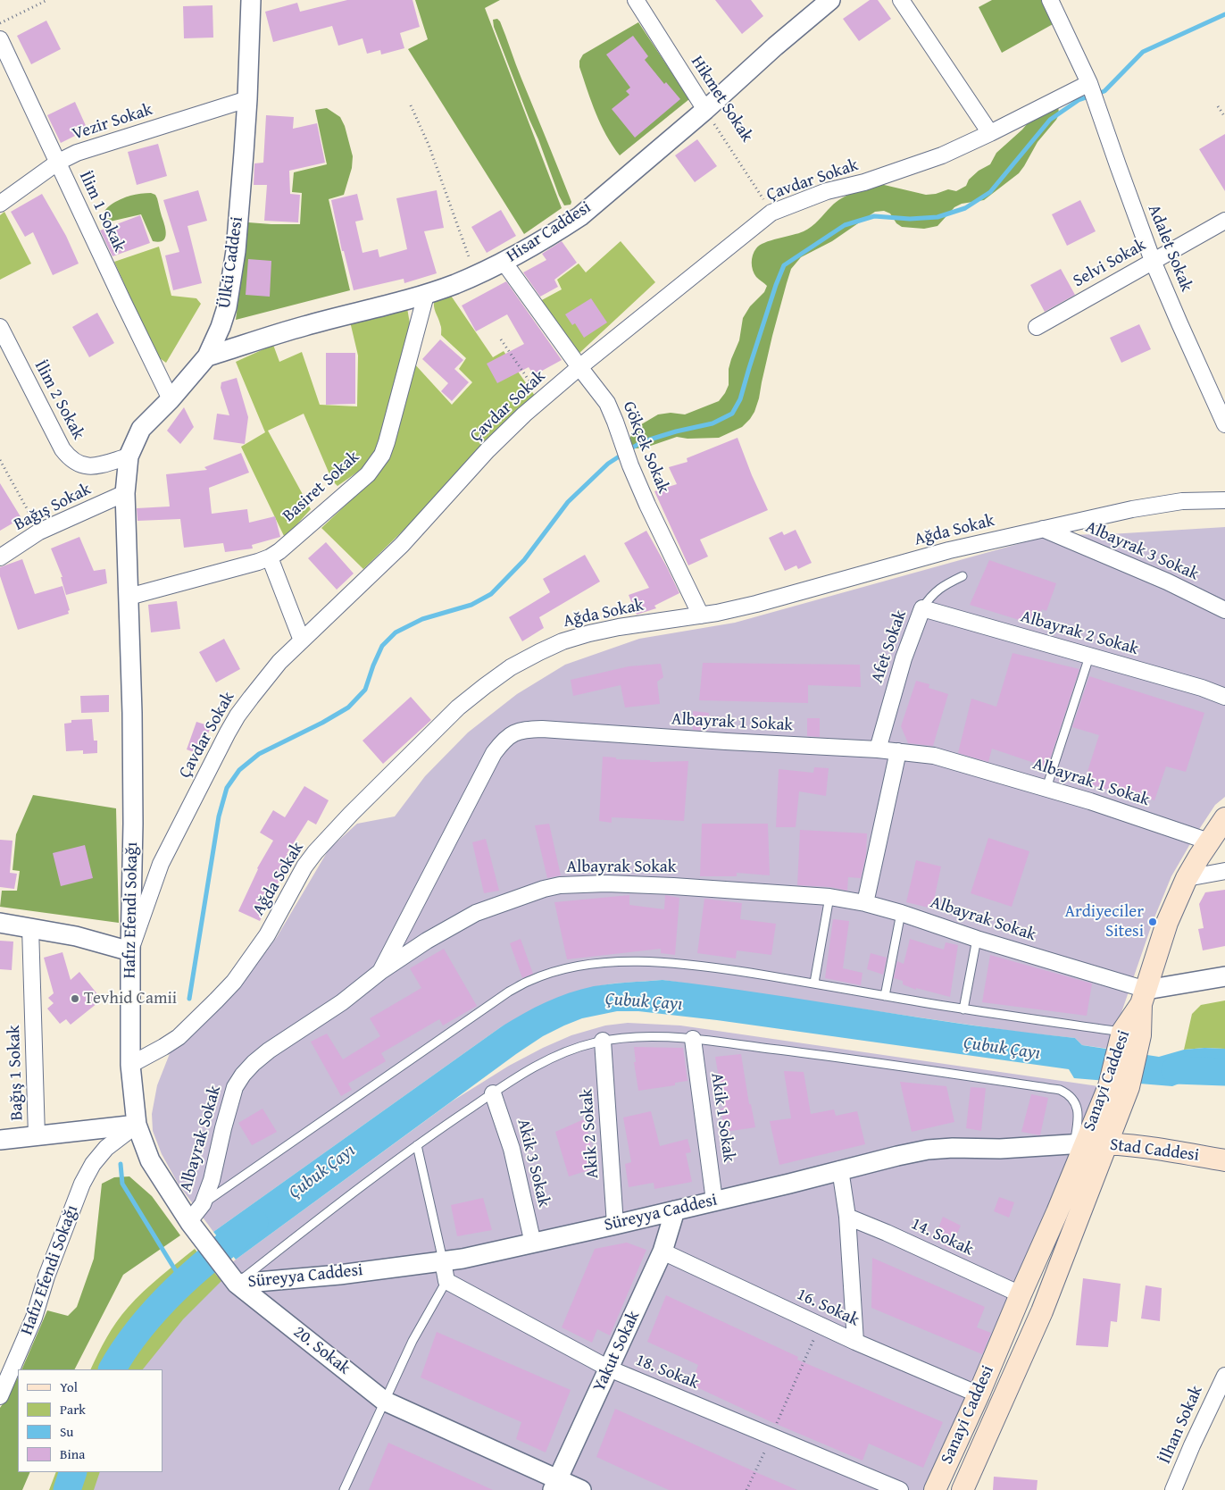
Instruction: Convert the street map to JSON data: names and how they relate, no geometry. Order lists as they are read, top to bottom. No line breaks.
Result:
{"streets":{"main road":["Sanayi Caddesi","Stad Caddesi"],"street":["Hikmet Sokak","Vezir Sokak","Çavdar Sokak","İlim 1 Sokak","Hisar Caddesi","Adalet Sokak","Ülkü Caddesi","Selvi Sokak","İlim 2 Sokak","Gökçek Sokak","Basiret Sokak","Bağış Sokak","Ağda Sokak","Albayrak 3 Sokak","Albayrak 2 Sokak","Afet Sokak","Albayrak 1 Sokak","Albayrak Sokak","Hafız Efendi Sokağı","Bağış 1 Sokak","Akik 1 Sokak","Akik 2 Sokak","Akik 3 Sokak","Süreyya Caddesi","14. Sokak","16. Sokak","20. Sokak","Yakut Sokak","18. Sokak","İlhan Sokak"]},"crossings":[["Hikmet Sokak","Çavdar Sokak"],["Hikmet Sokak","Hisar Caddesi"],["Vezir Sokak","İlim 1 Sokak"],["Vezir Sokak","Ülkü Caddesi"],["Çavdar Sokak","Adalet Sokak"],["Çavdar Sokak","Gökçek Sokak"],["Çavdar Sokak","Hafız Efendi Sokağı"],["İlim 1 Sokak","Ülkü Caddesi"],["Hisar Caddesi","Ülkü Caddesi"],["Hisar Caddesi","Gökçek Sokak"],["Hisar Caddesi","Basiret Sokak"],["Adalet Sokak","Selvi Sokak"],["Ülkü Caddesi","İlim 2 Sokak"],["Ülkü Caddesi","Bağış Sokak"],["Ülkü Caddesi","Hafız Efendi Sokağı"],["Gökçek Sokak","Ağda Sokak"],["Basiret Sokak","Hafız Efendi Sokağı"],["Bağış Sokak","Hafız Efendi Sokağı"],["Ağda Sokak","Albayrak 3 Sokak"],["Ağda Sokak","Hafız Efendi Sokağı"],["Albayrak 2 Sokak","Afet Sokak"],["Afet Sokak","Albayrak 1 Sokak"],["Albayrak 1 Sokak","Albayrak Sokak"],["Albayrak 1 Sokak","Sanayi Caddesi"],["Albayrak Sokak","Sanayi Caddesi"],["Albayrak Sokak","20. Sokak"],["Hafız Efendi Sokağı","20. Sokak"],["Sanayi Caddesi","Stad Caddesi"],["Sanayi Caddesi","Süreyya Caddesi"],["Sanayi Caddesi","14. Sokak"],["Sanayi Caddesi","16. Sokak"],["Akik 1 Sokak","Süreyya Caddesi"],["Akik 2 Sokak","Süreyya Caddesi"],["Stad Caddesi","Süreyya Caddesi"],["Akik 3 Sokak","Süreyya Caddesi"],["Süreyya Caddesi","20. Sokak"],["Süreyya Caddesi","Yakut Sokak"],["16. Sokak","Yakut Sokak"],["20. Sokak","Yakut Sokak"],["Yakut Sokak","18. Sokak"]],"water":["Çubuk Çayı"],"places":["Ardiyeciler Sitesi","Tevhid Camii"],"legend":["Yol","Park","Su","Bina"]}
